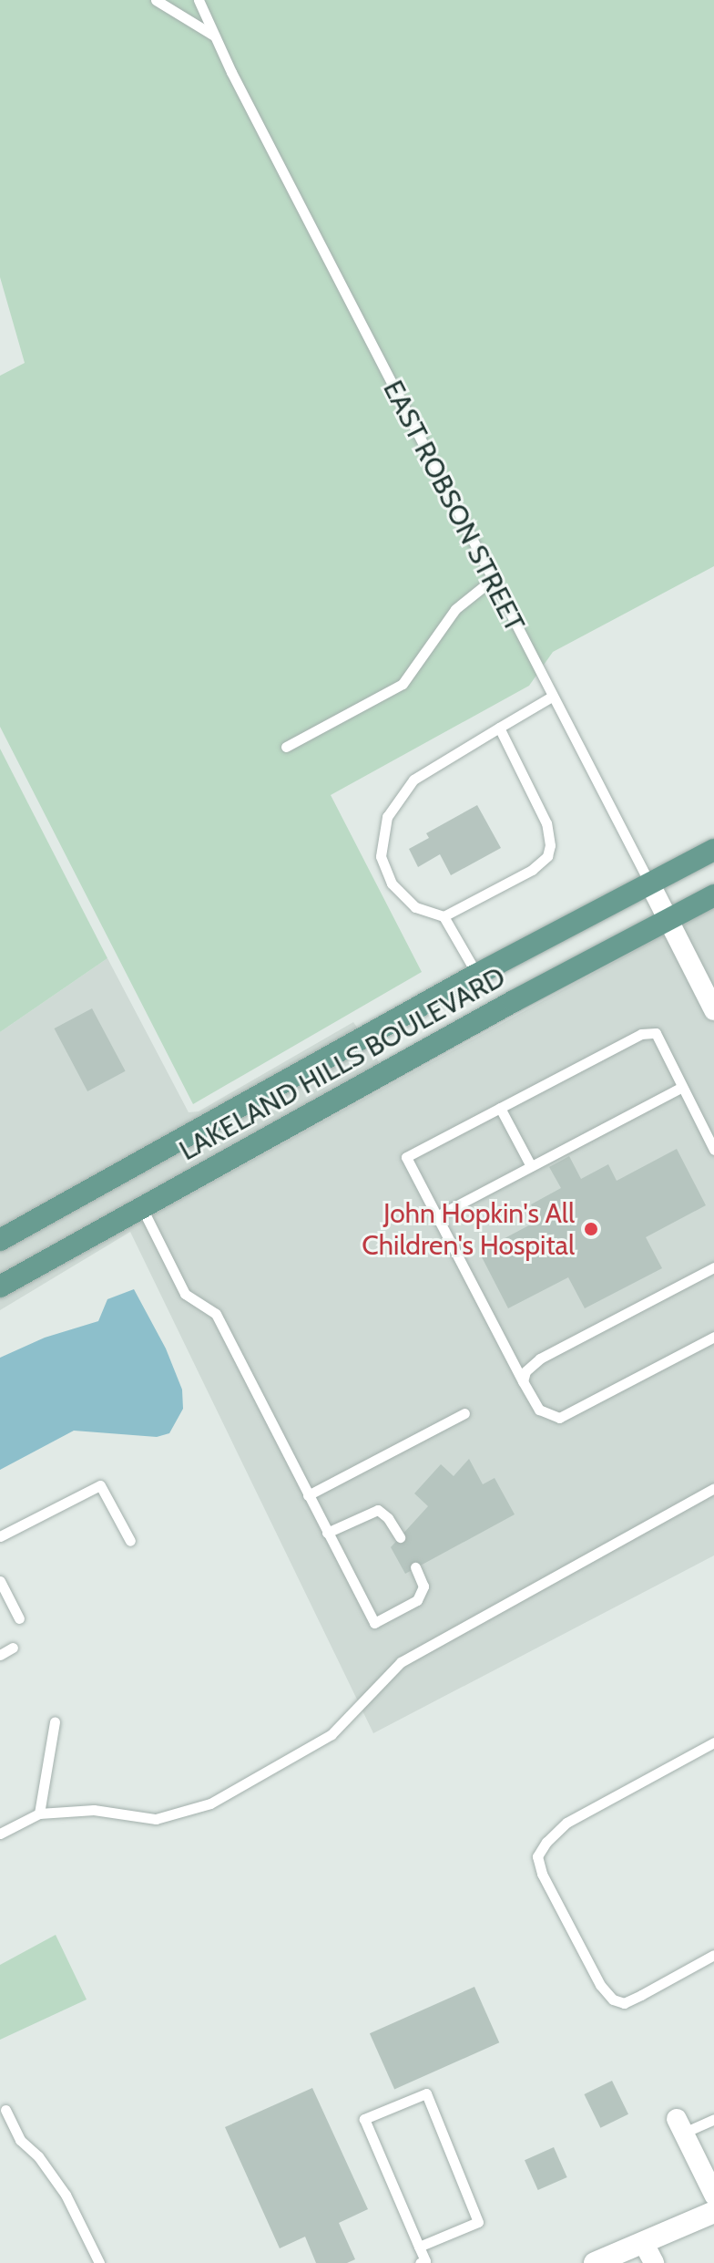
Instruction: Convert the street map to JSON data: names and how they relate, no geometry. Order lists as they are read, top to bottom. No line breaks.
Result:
{"streets":{"main road":["LAKELAND HILLS BOULEVARD"],"street":["EAST ROBSON STREET"]},"crossings":[["EAST ROBSON STREET","LAKELAND HILLS BOULEVARD"]],"places":["John Hopkin's All Children's Hospital"]}
